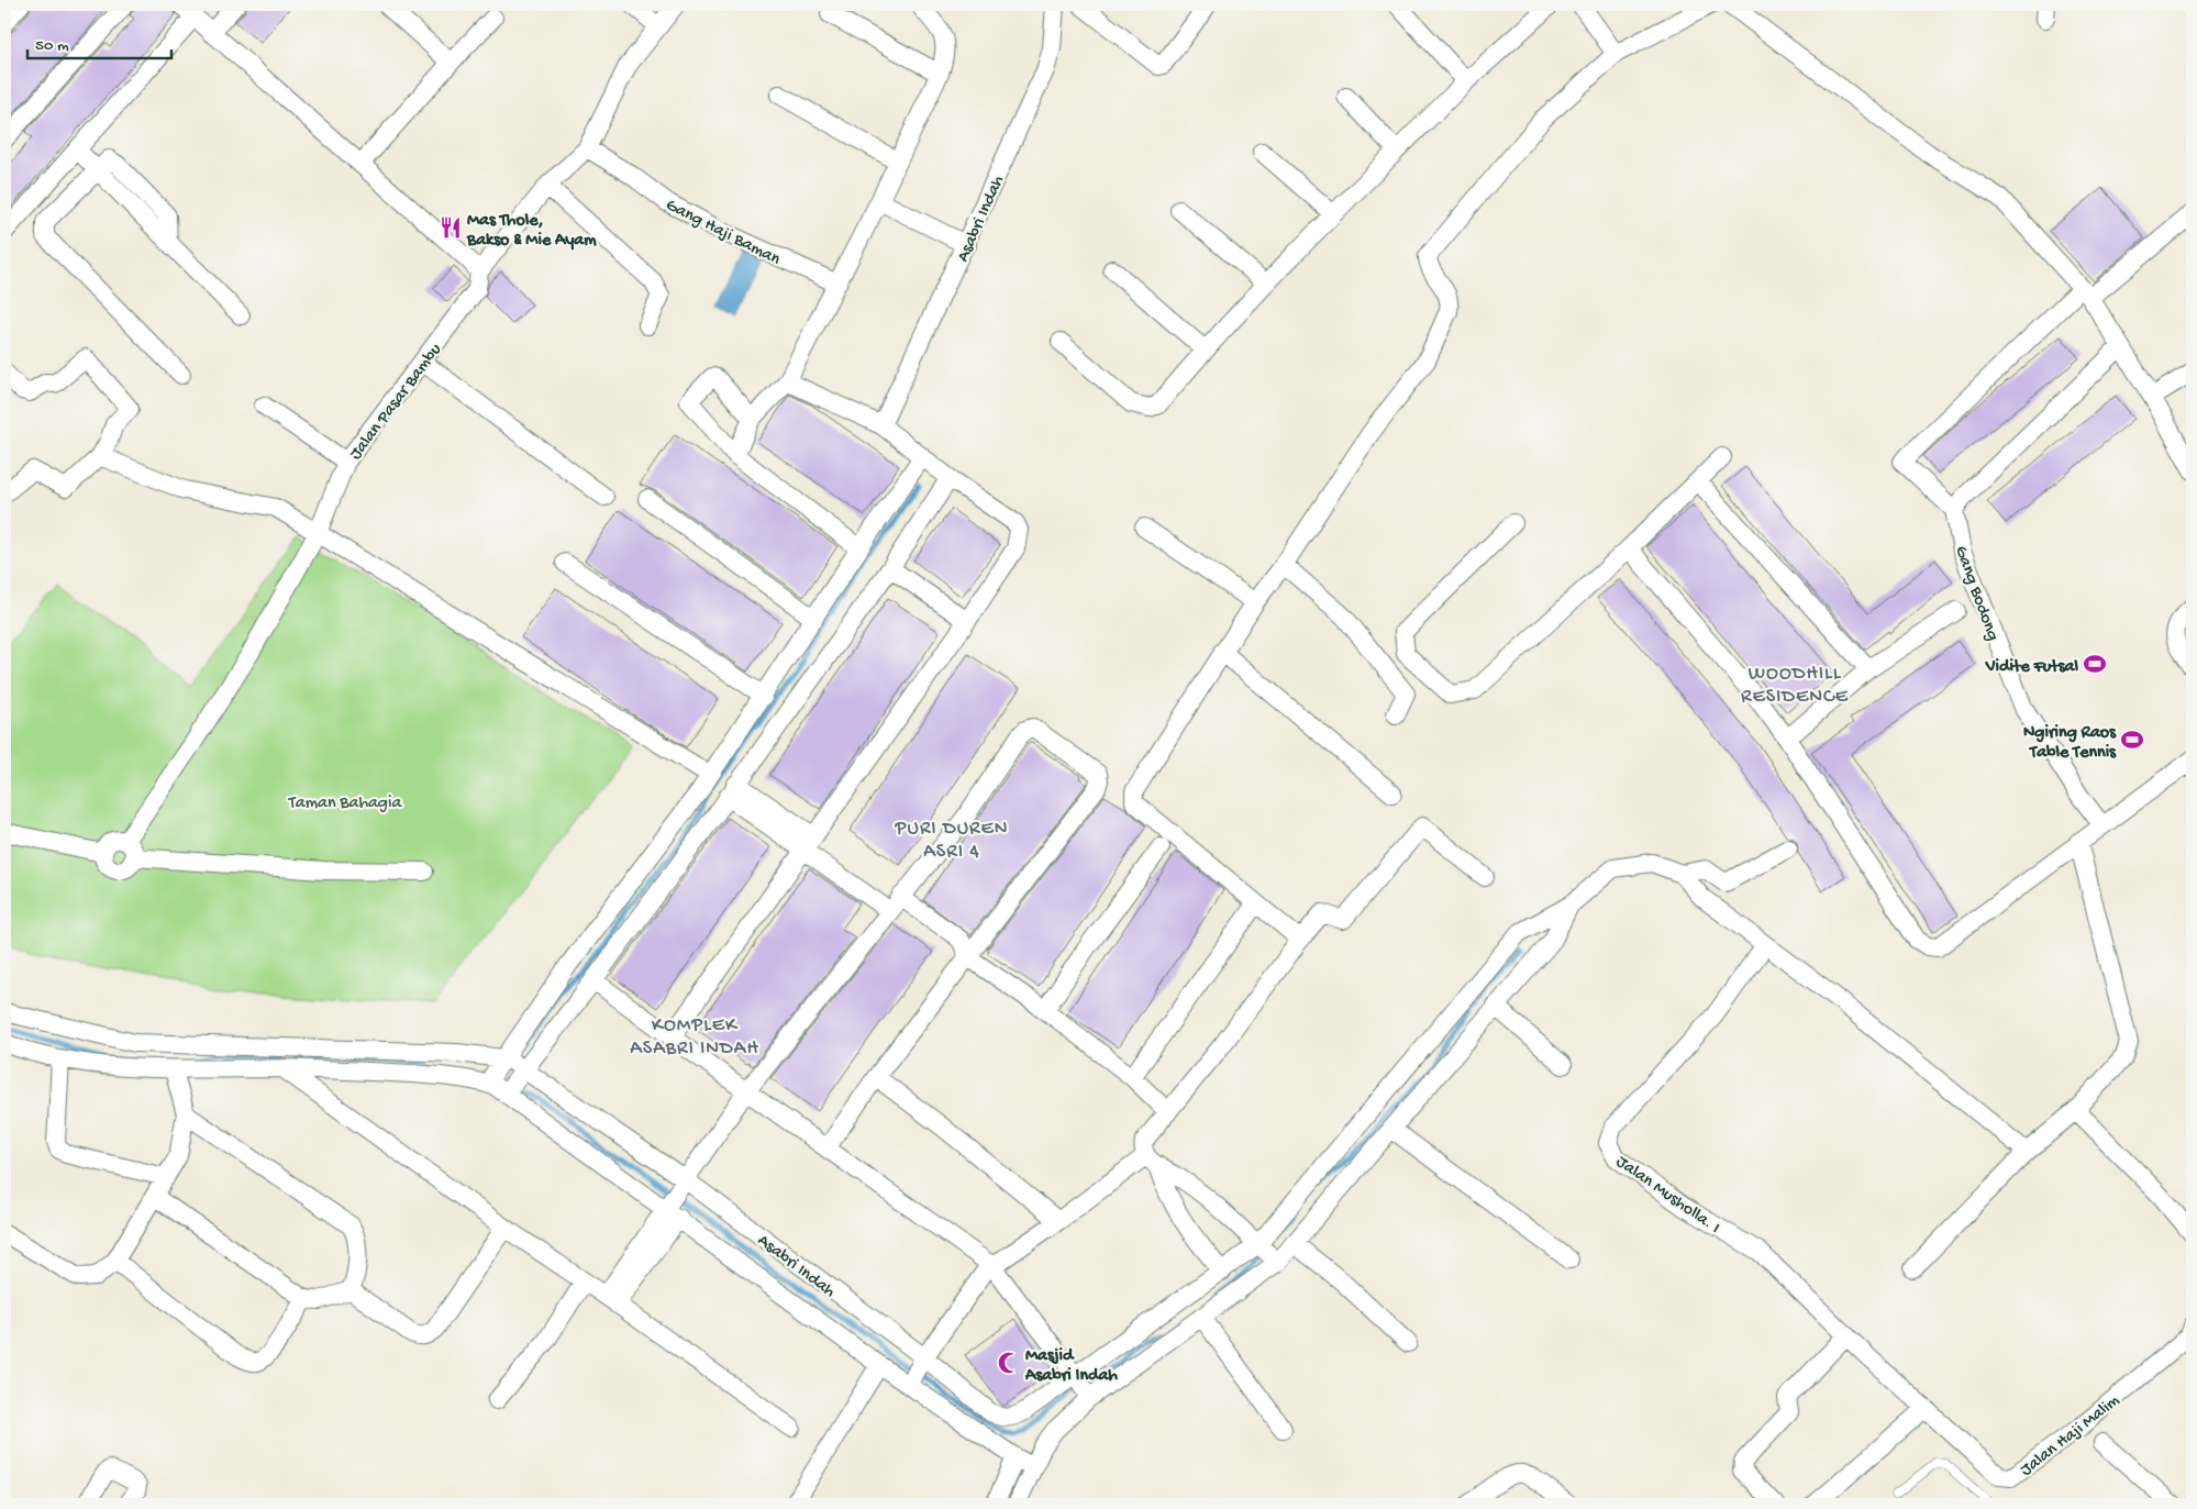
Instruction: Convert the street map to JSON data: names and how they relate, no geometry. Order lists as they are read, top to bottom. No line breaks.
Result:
{"streets":{"street":["Asabri Indah","Gang Haji Baman","Jalan Pasar Bambu","Gang Bodong","Jalan Musholla. I","Jalan Haji Malim"]},"crossings":[["Gang Haji Baman","Jalan Pasar Bambu"],["Jalan Musholla. I","Jalan Haji Malim"]],"districts":["WOODHILL RESIDENCE","PURI DUREN ASRI 4","KOMPLEK ASABRI INDAH"],"parks":["Taman Bahagia"],"places":{"restaurant":["Mas Thole, Bakso & Mie Ayam"],"sports":["Vidite Futsal","Ngiring Raos Table Tennis"],"mosque":["Masjid Asabri Indah"]},"scale_bar":"50 m"}
